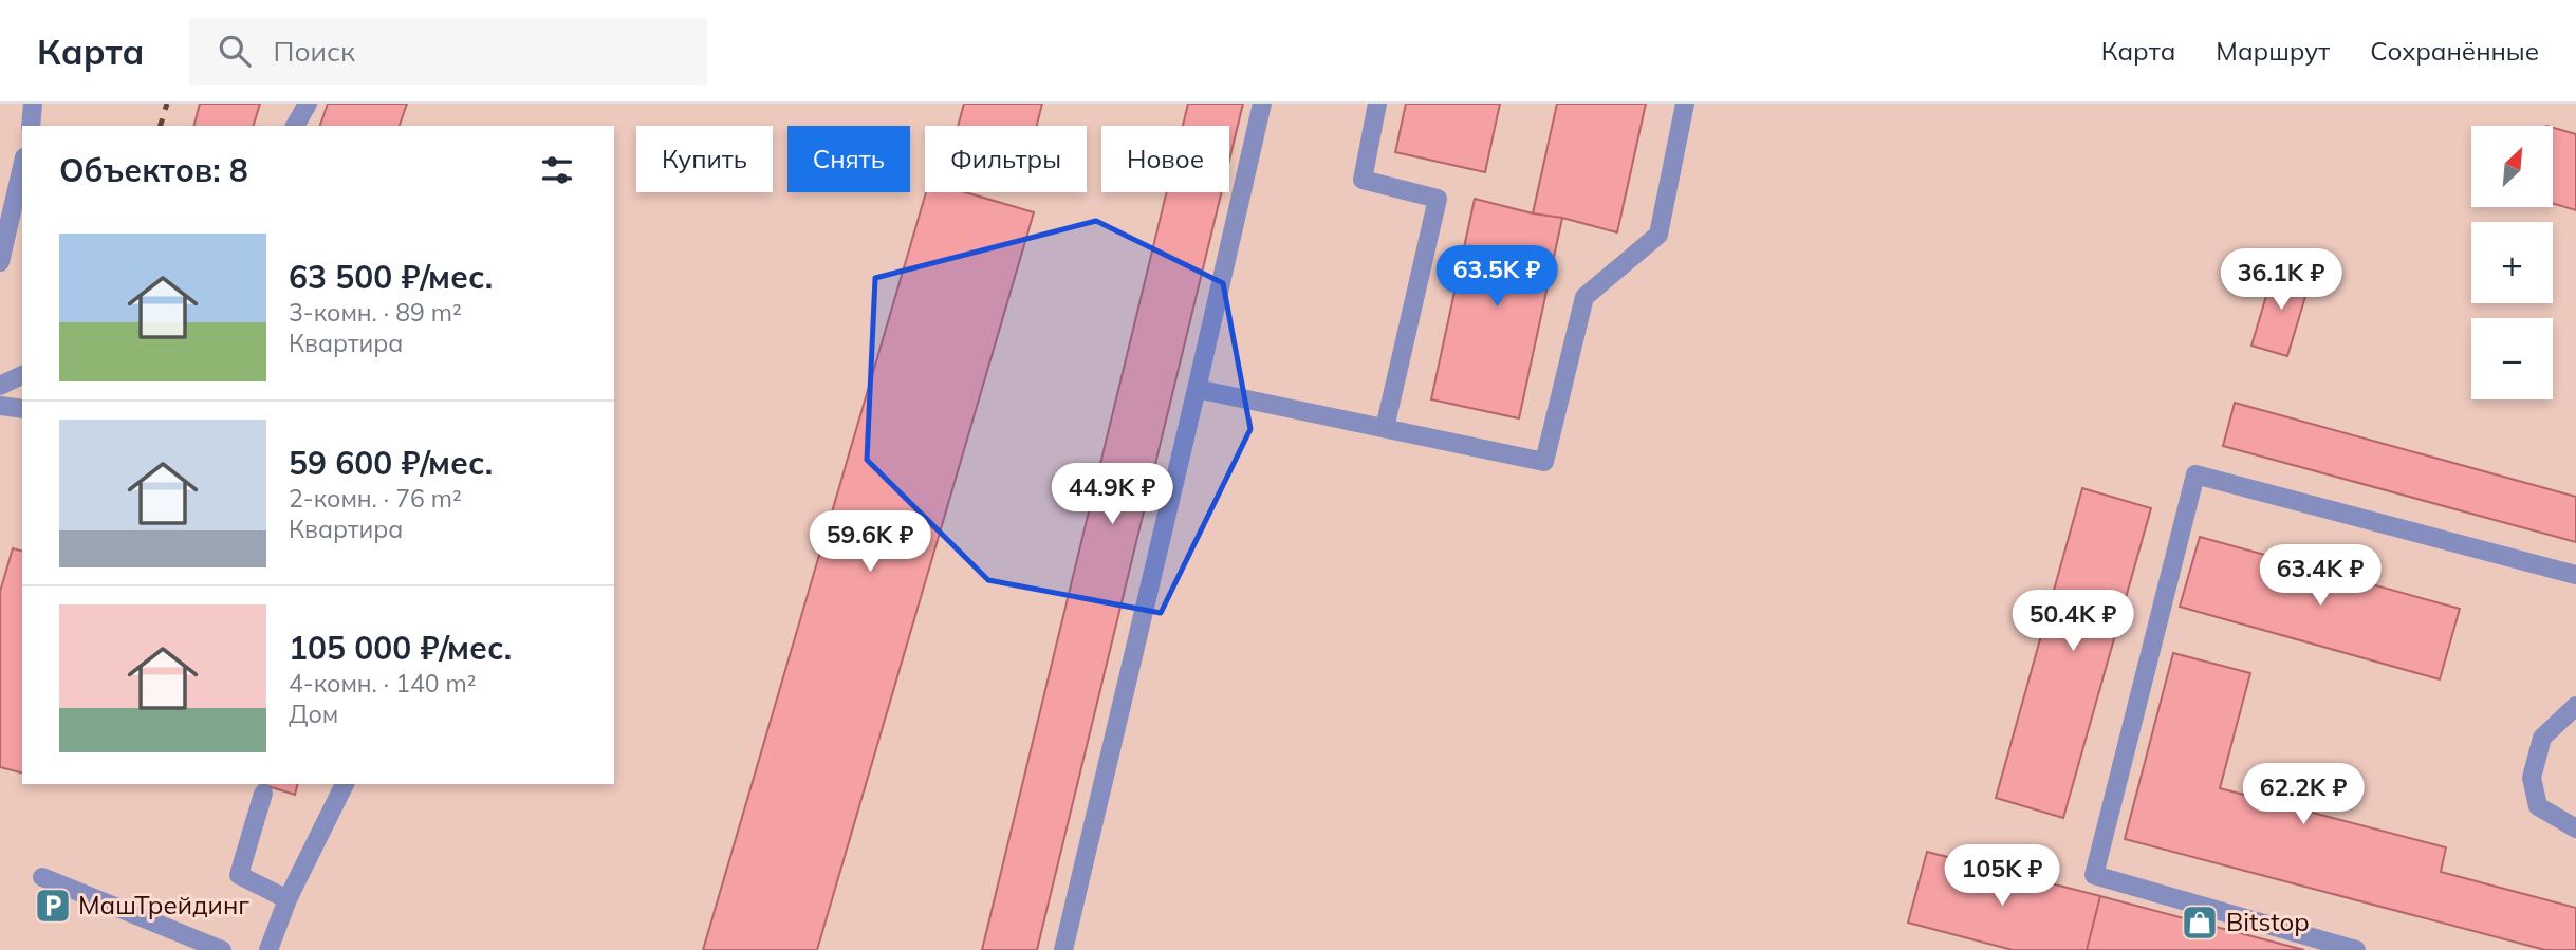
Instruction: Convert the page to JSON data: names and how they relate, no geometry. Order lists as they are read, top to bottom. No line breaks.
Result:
{"places":{"parking":["МашТрейдинг"],"shop":["Bitstop"]},"north":"top right","page":{"header":"Карта","search":"Поиск","nav":["Карта","Маршрут","Сохранённые"],"map_buttons":["+","−"],"chip":["Купить","Снять","Фильтры","Новое"],"heading":"Объектов: 8","list":[{"name":"63 500 ₽/мес.","note":"3-комн. · 89 m² · Квартира"},{"name":"59 600 ₽/мес.","note":"2-комн. · 76 m² · Квартира"},{"name":"105 000 ₽/мес.","note":"4-комн. · 140 m² · Дом"}],"price":["63.5K ₽","36.1K ₽","44.9K ₽","59.6K ₽","63.4K ₽","50.4K ₽","62.2K ₽","105K ₽"]}}
